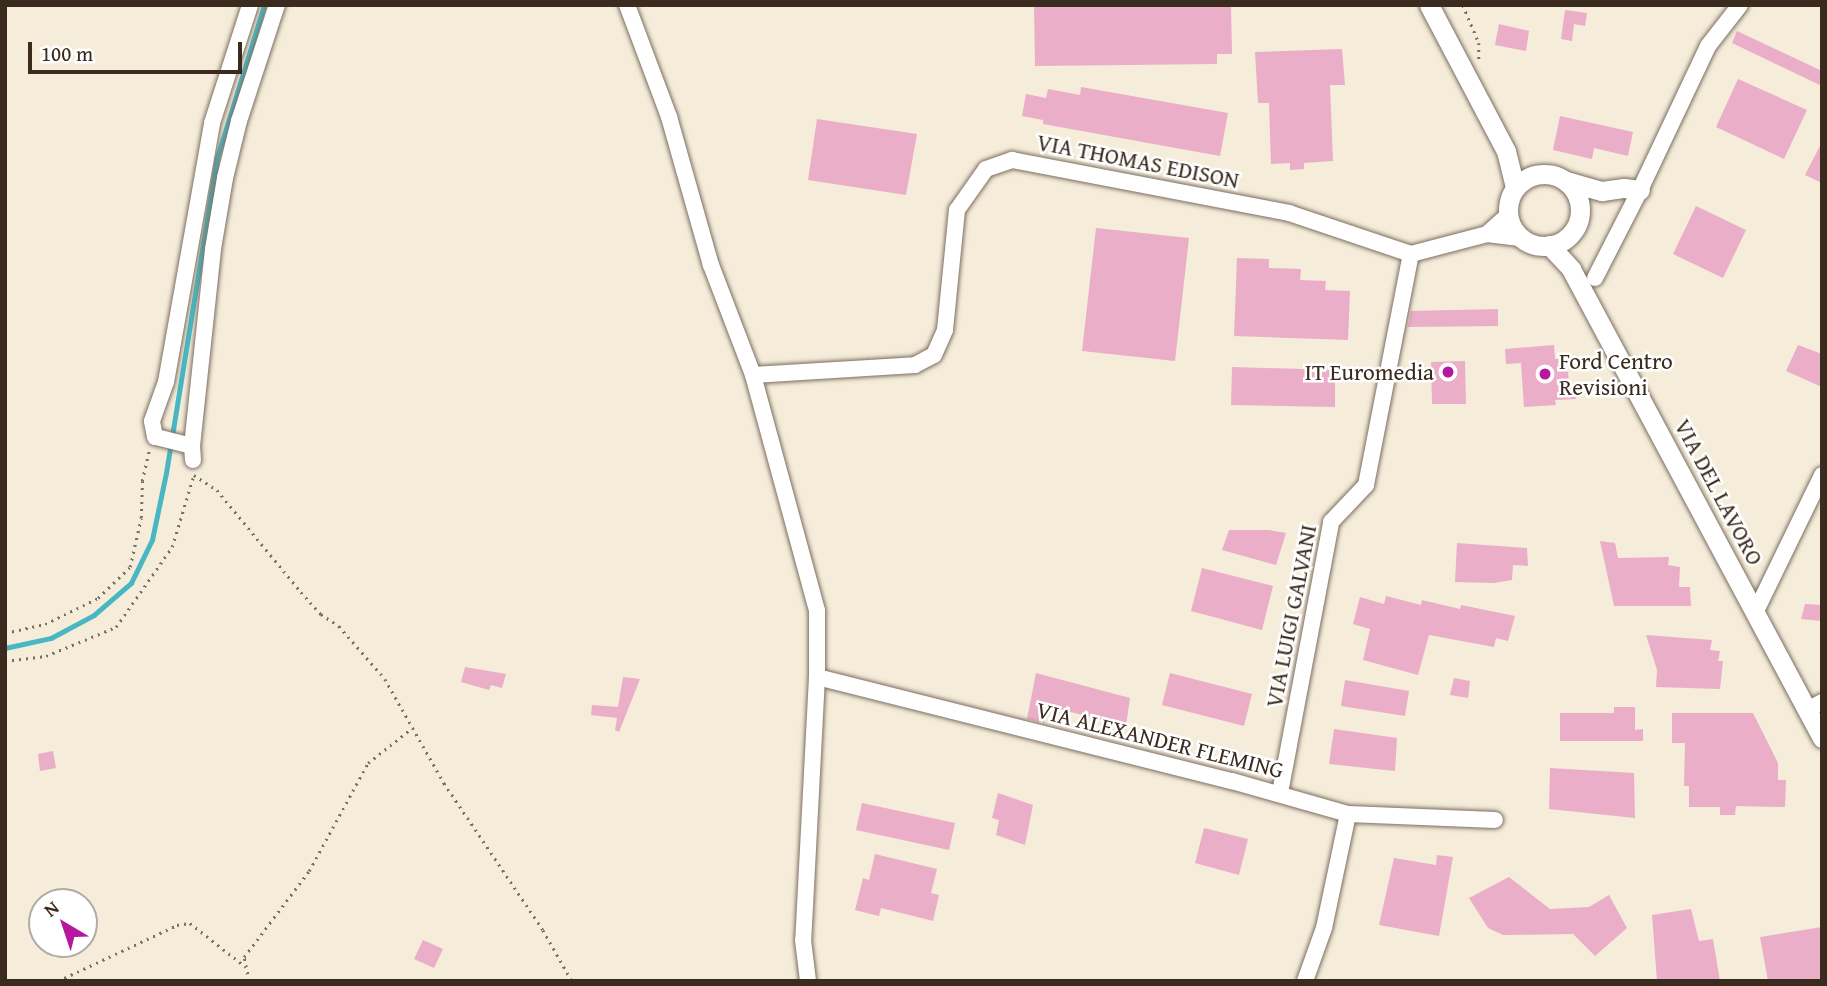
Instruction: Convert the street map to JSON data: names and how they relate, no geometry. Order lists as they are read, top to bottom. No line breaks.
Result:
{"streets":{"main road":["VIA DEL LAVORO"],"street":["VIA THOMAS EDISON","VIA LUIGI GALVANI","VIA ALEXANDER FLEMING"]},"crossings":[["VIA THOMAS EDISON","VIA LUIGI GALVANI"],["VIA LUIGI GALVANI","VIA ALEXANDER FLEMING"]],"places":["IT Euromedia","Ford Centro Revisioni"],"scale_bar":"100 m","north":"top left"}
